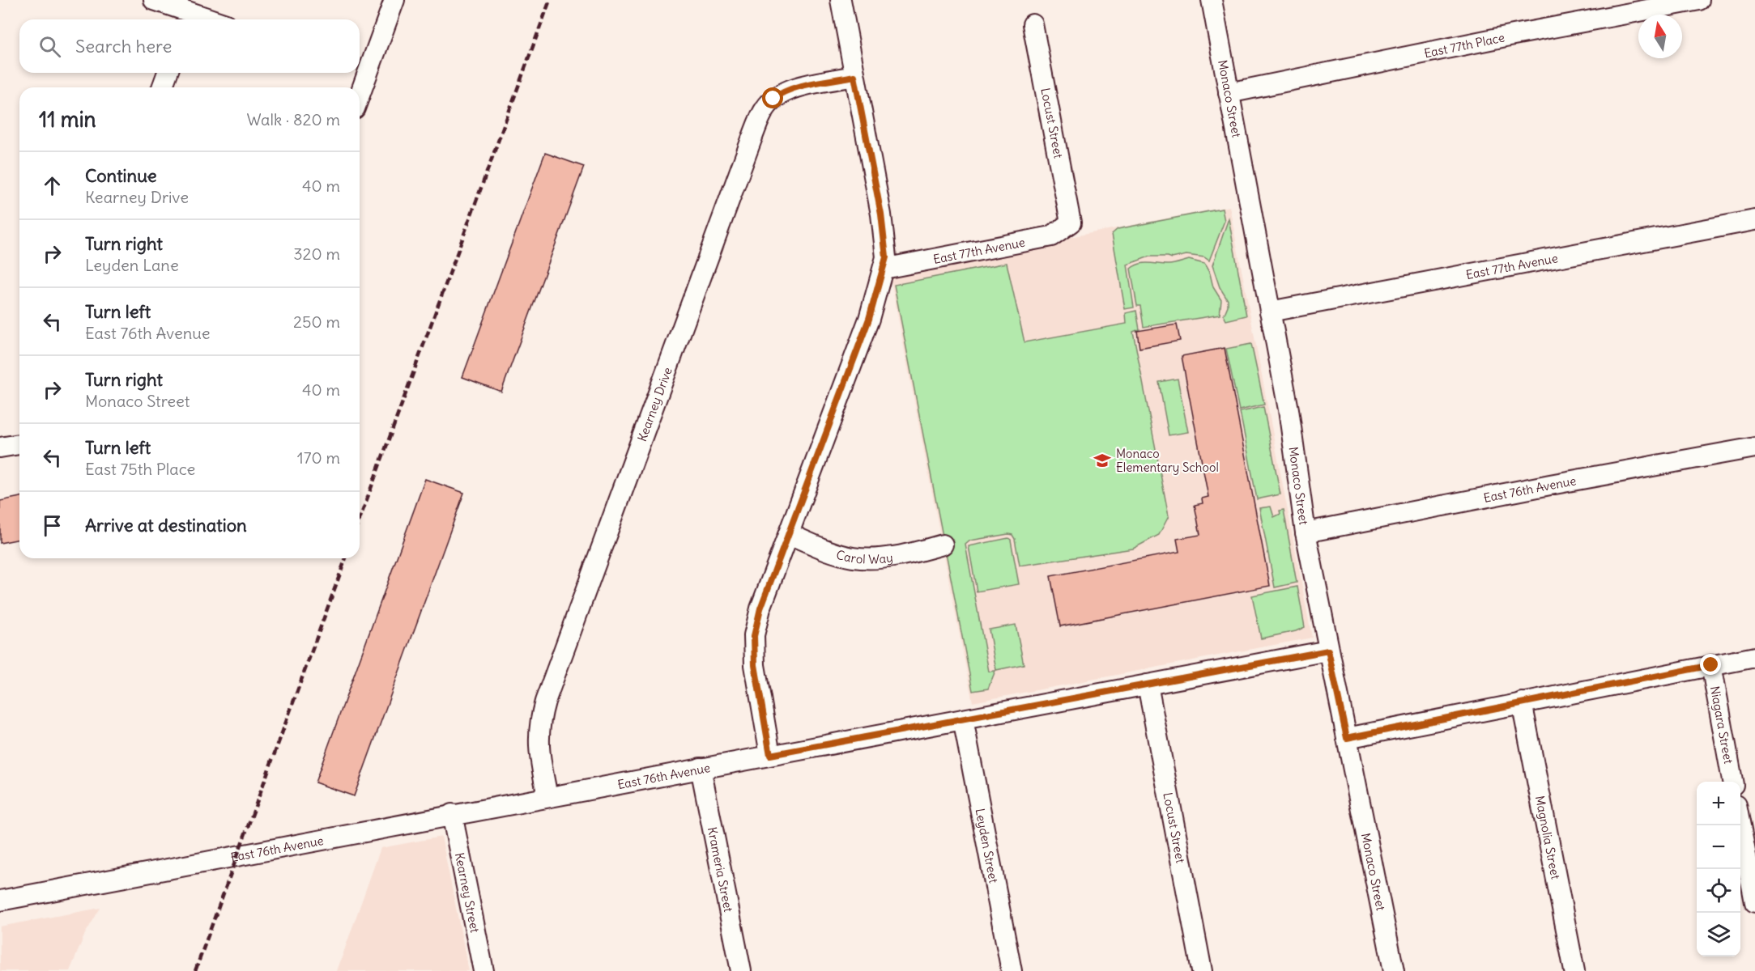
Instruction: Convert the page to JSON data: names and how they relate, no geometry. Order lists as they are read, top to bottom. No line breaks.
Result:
{"streets":{"street":["East 77th Place","Monaco Street","Locust Street","East 77th Avenue","Kearney Drive","East 76th Avenue","Carol Way","Niagara Street","Magnolia Street","Leyden Street","Krameria Street","Kearney Street"]},"crossings":[["East 77th Place","Monaco Street"],["Monaco Street","East 77th Avenue"],["Monaco Street","East 76th Avenue"],["Locust Street","East 77th Avenue"],["Locust Street","East 76th Avenue"],["Kearney Drive","East 76th Avenue"],["East 76th Avenue","Leyden Street"],["East 76th Avenue","Krameria Street"],["East 76th Avenue","Kearney Street"]],"places":{"school or university":["Monaco Elementary School"]},"north":"top","page":{"search":"Search here","heading":["11 min","Walk · 820 m"],"list":[["Continue","Kearney Drive","40 m"],["Turn right","Leyden Lane","320 m"],["Turn left","East 76th Avenue","250 m"],["Turn right","Monaco Street","40 m"],["Turn left","East 75th Place","170 m"],"Arrive at destination"],"map_buttons":["+","−"]}}
